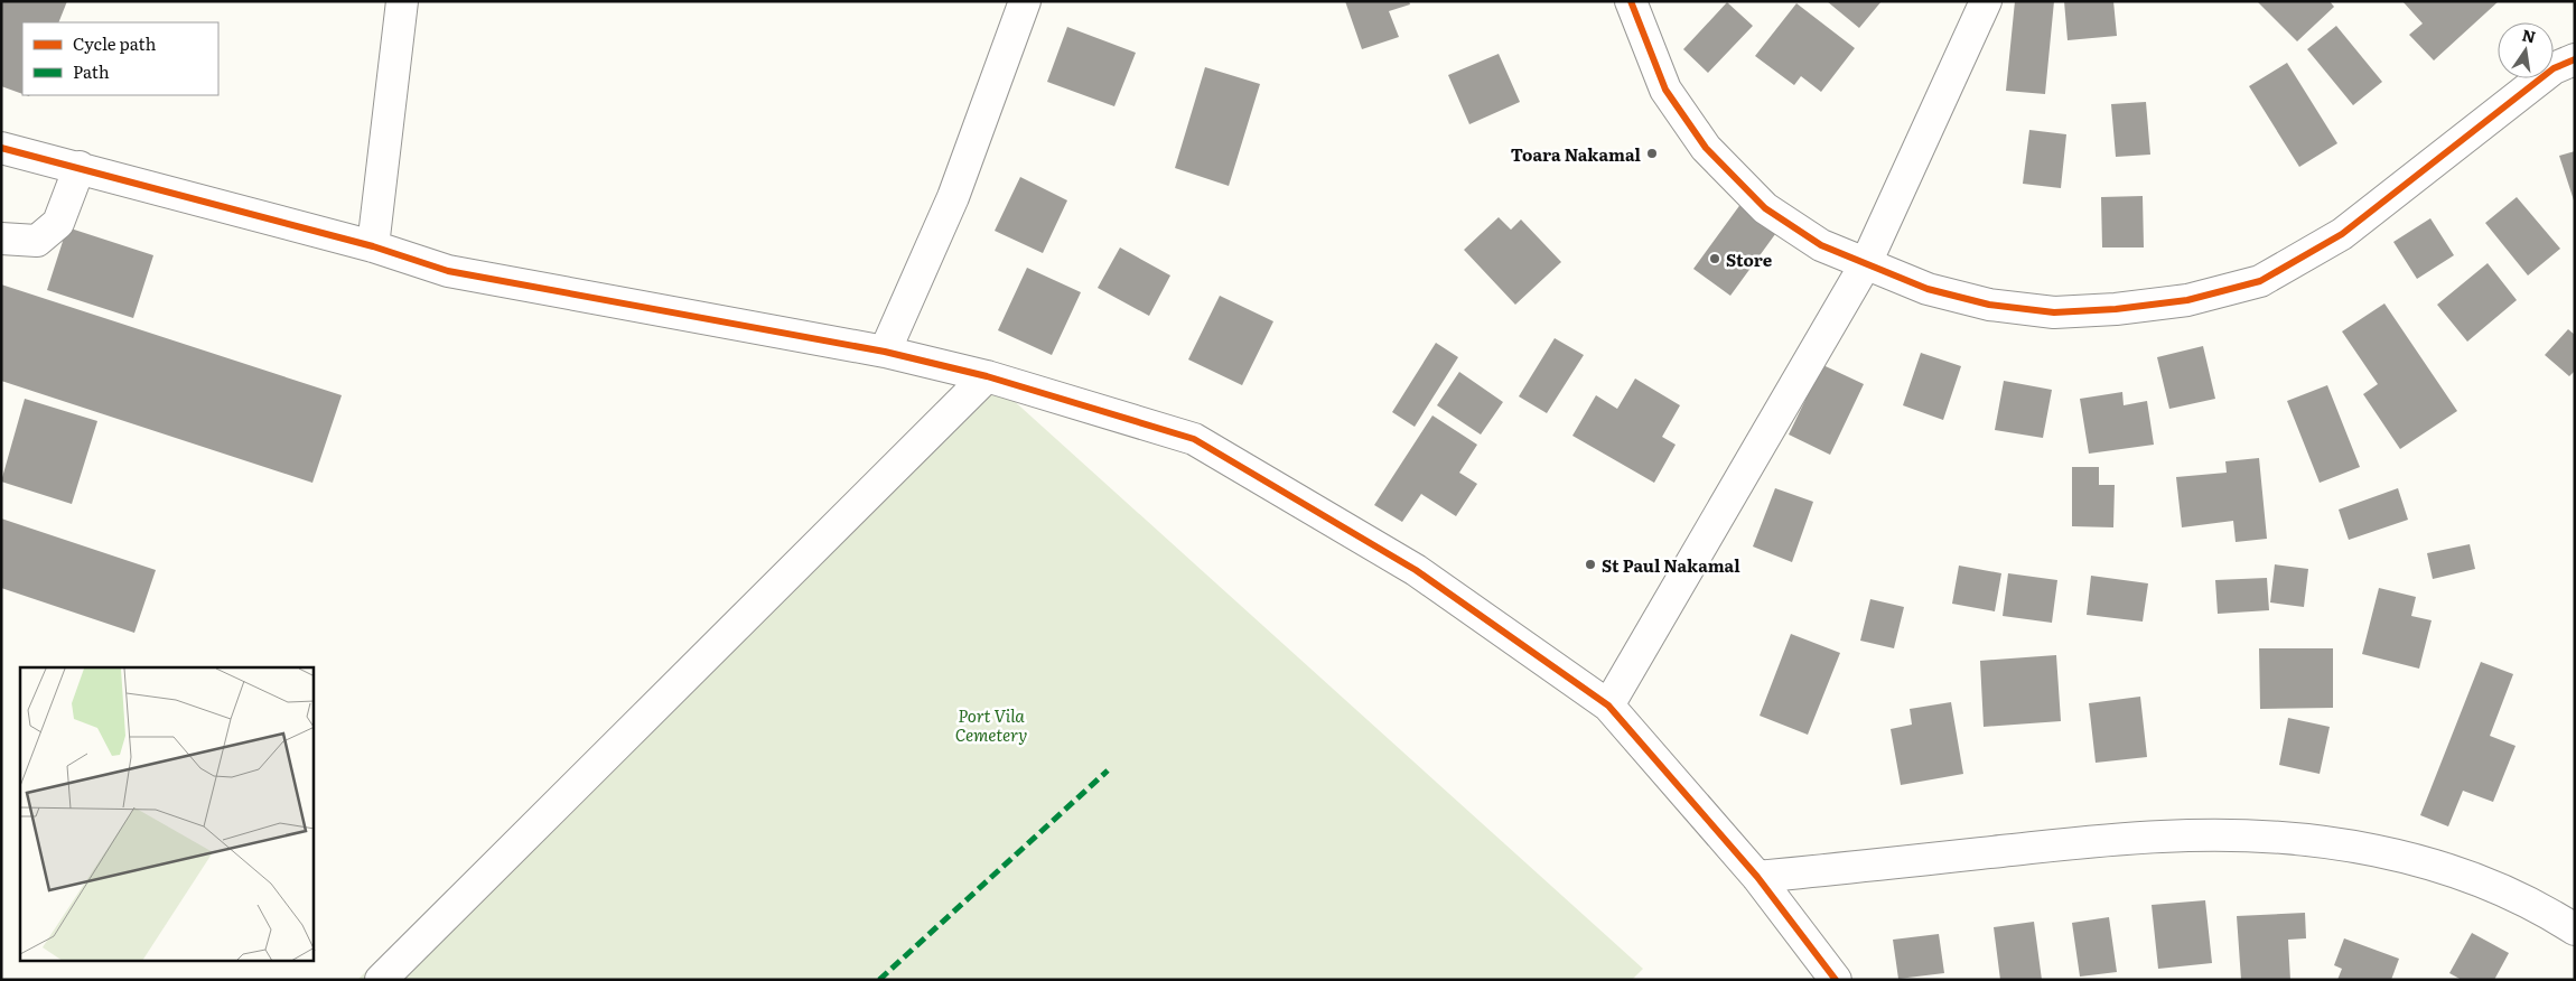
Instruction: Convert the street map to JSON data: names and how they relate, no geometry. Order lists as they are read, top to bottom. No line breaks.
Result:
{"parks":["Port Vila Cemetery"],"places":["Toara Nakamal","Store","St Paul Nakamal"],"legend":["Cycle path","Path"],"north":"top"}
